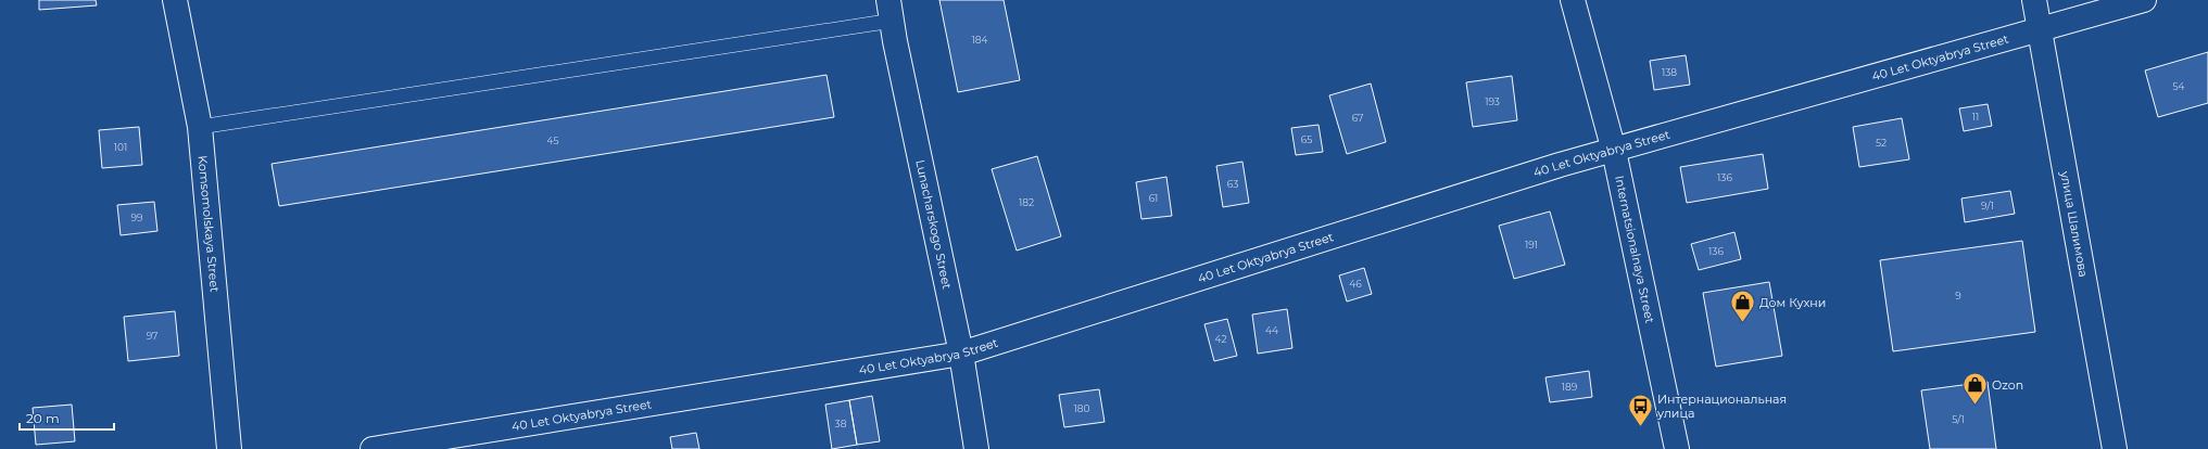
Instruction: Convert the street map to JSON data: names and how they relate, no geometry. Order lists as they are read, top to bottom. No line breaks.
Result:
{"streets":{"street":["40 Let Oktyabrya Street","Komsomolskaya Street","Lunacharskogo Street","улица Шалимова","Internatsionalnaya Street"]},"crossings":[["40 Let Oktyabrya Street","Lunacharskogo Street"],["40 Let Oktyabrya Street","улица Шалимова"],["40 Let Oktyabrya Street","Internatsionalnaya Street"]],"places":{"shop":["Дом Кухни","Ozon"],"bus stop":["Интернациональная улица"]},"house_numbers":["184","138","54","193","11","67","65","45","52","101","136","63","61","182","9/1","99","191","136","46","9","44","97","42","189","180","5/1","38"],"scale_bar":"20 m"}
